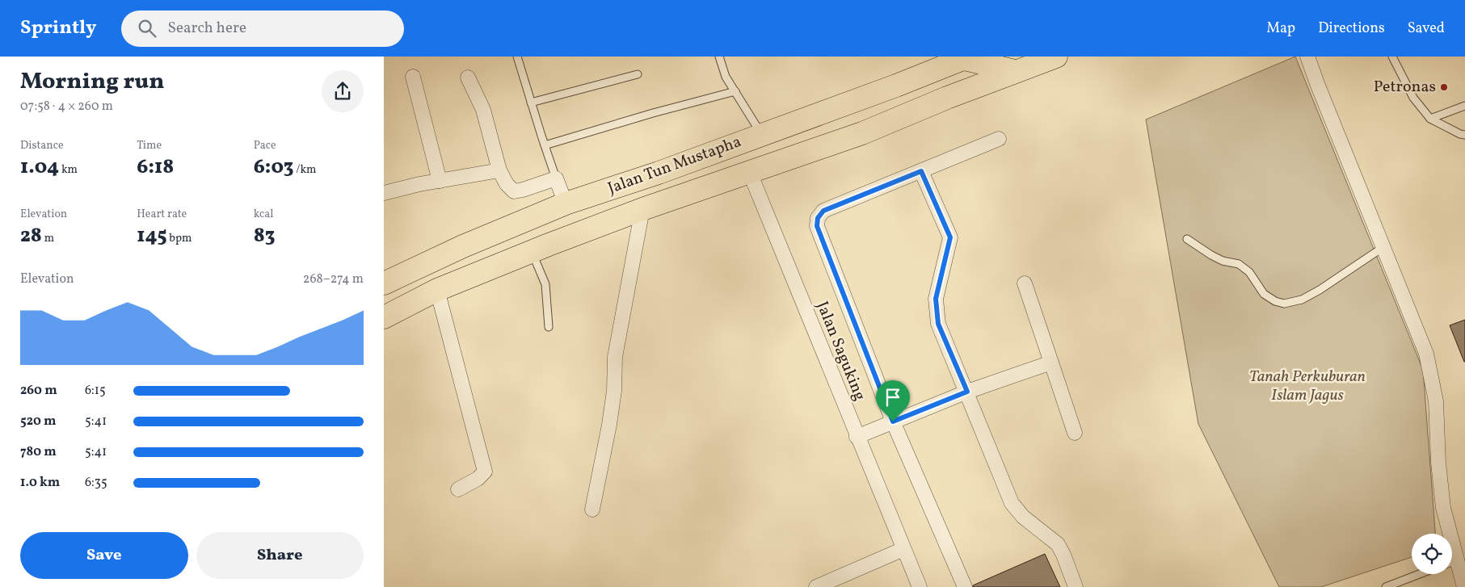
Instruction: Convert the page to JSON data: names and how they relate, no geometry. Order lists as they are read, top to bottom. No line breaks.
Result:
{"streets":{"main road":["Jalan Tun Mustapha"],"street":["Jalan Saguking"]},"parks":["Tanah Perkuburan Islam Jagus"],"places":["Petronas"],"page":{"header":"Sprintly","search":"Search here","nav":["Map","Directions","Saved"],"heading":["Morning run","07:58 · 4 × 260 m"],"stats":[["Distance","1.04 km"],["Time","6:18"],["Pace","6:03 /km"],["Elevation","28 m"],["Heart rate","145 bpm"],["kcal","83"]],"chart":["Elevation","268–274 m"],"list":[{"name":"260 m","note":"6:15"},{"name":"520 m","note":"5:41"},{"name":"780 m","note":"5:41"},{"name":"1.0 km","note":"6:35"}],"buttons":["Save","Share"]}}
